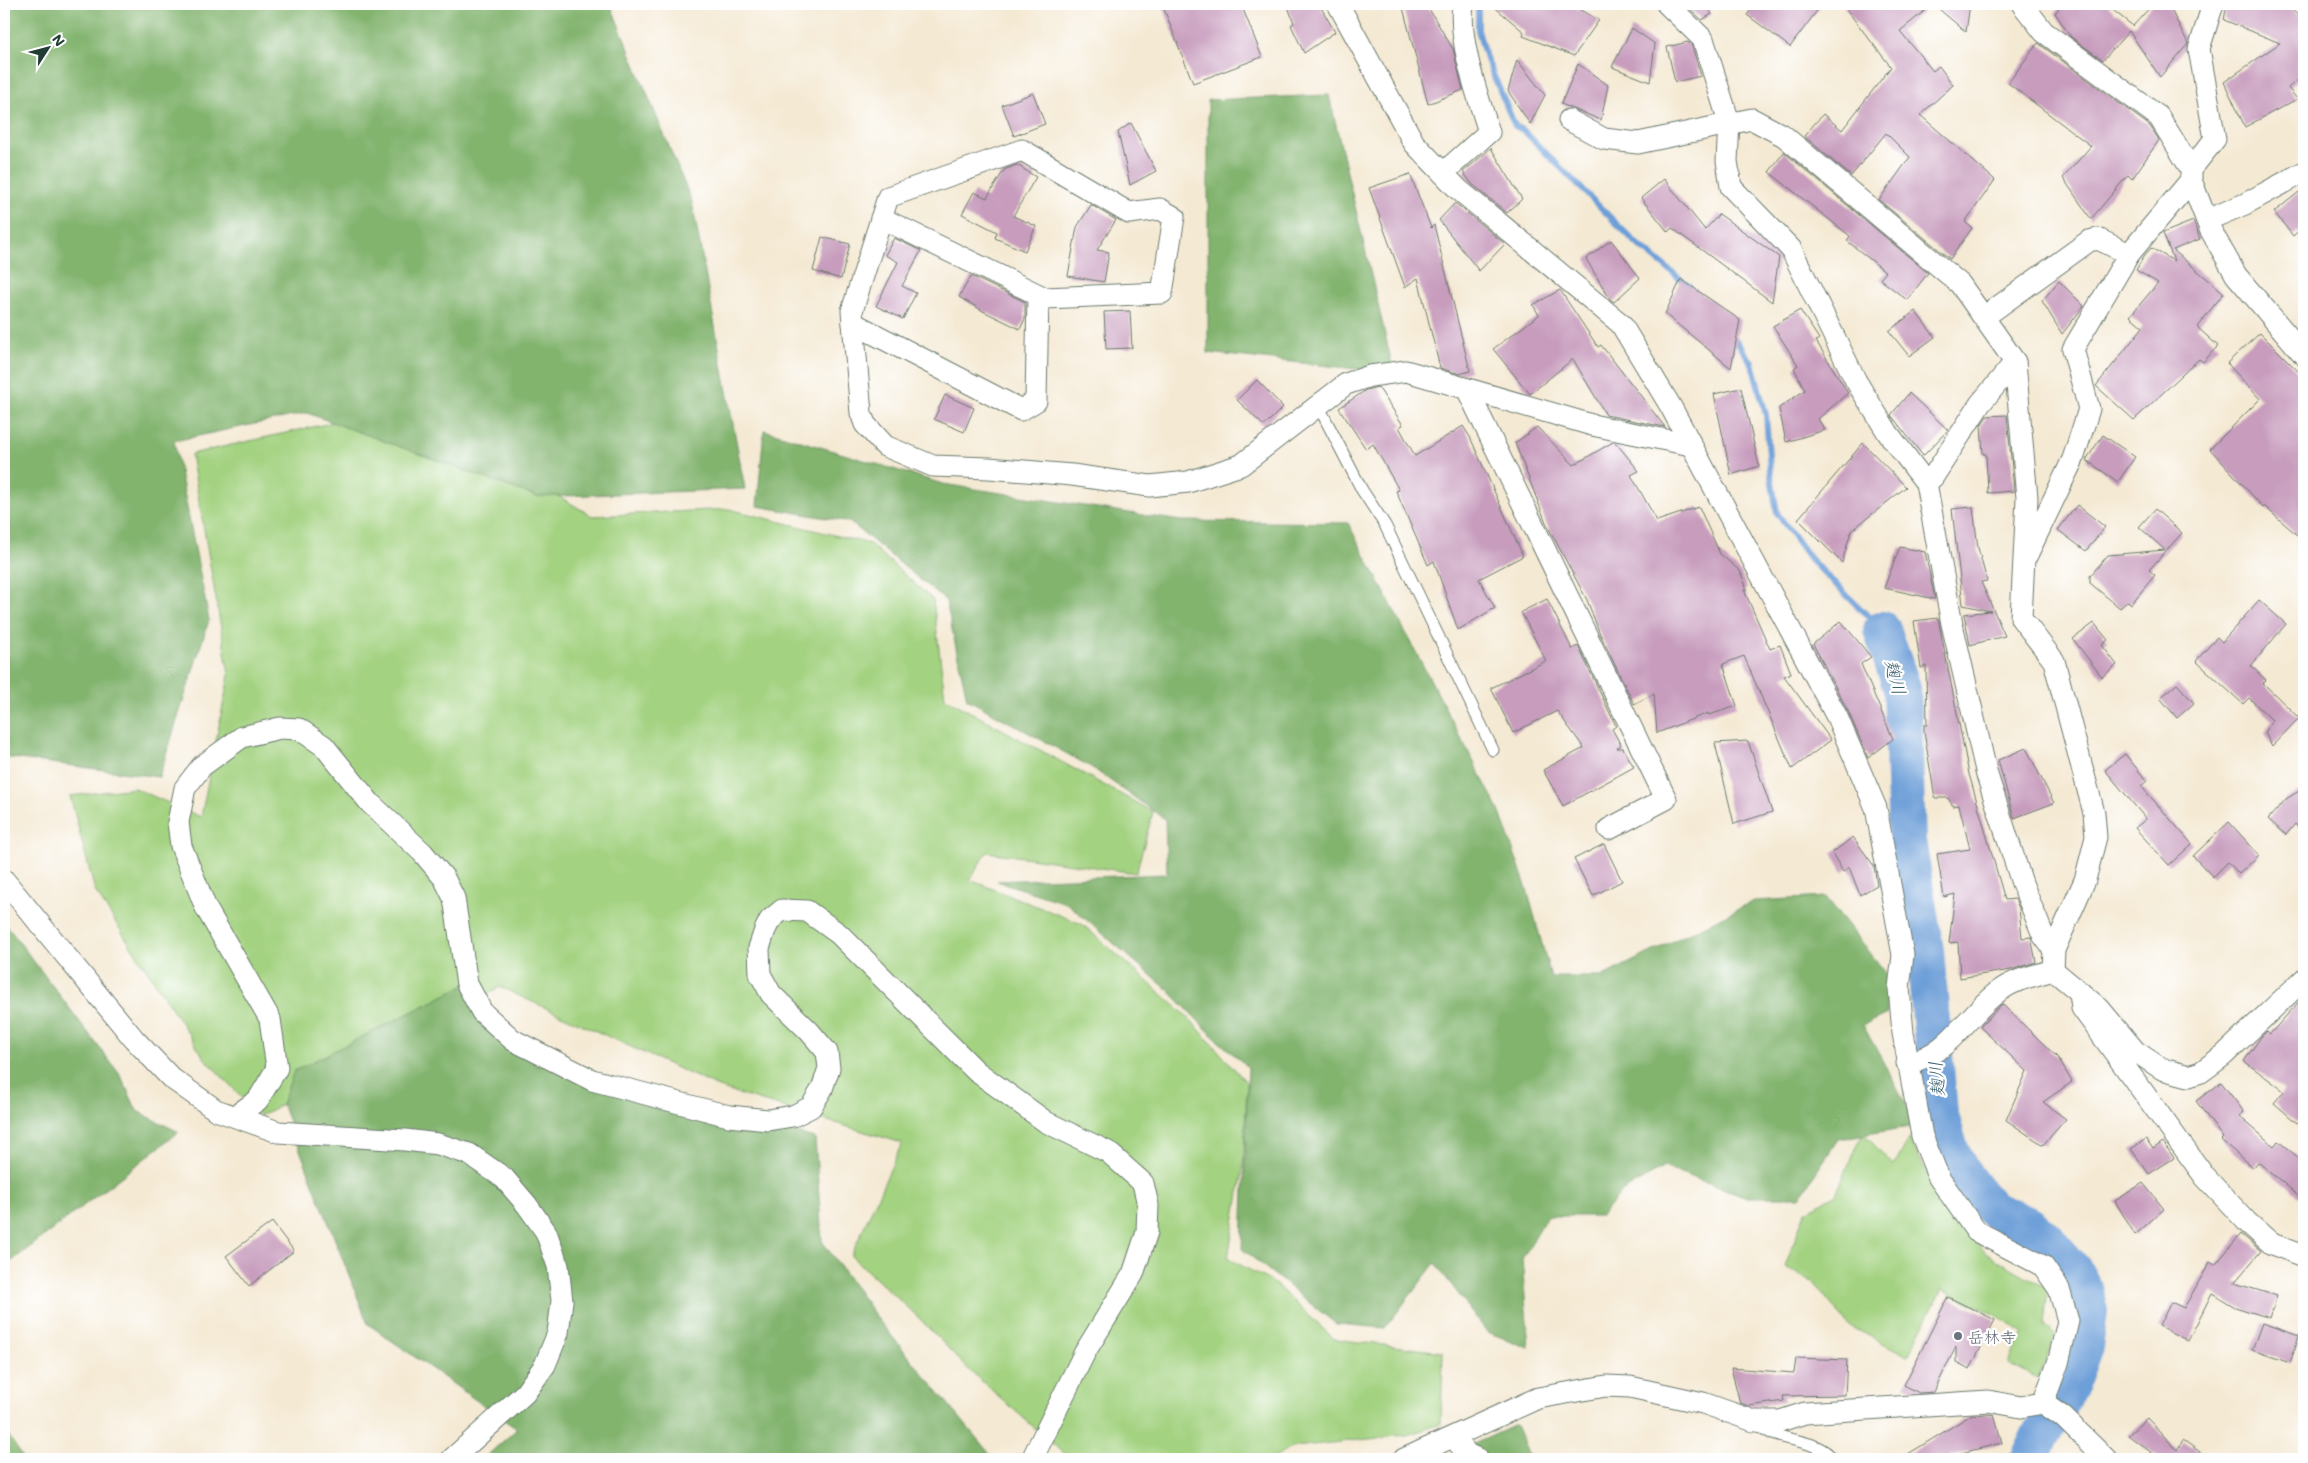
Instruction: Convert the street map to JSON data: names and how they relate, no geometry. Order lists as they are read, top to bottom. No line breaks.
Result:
{"water":["麹川"],"places":["岳林寺"],"north":"top right"}
